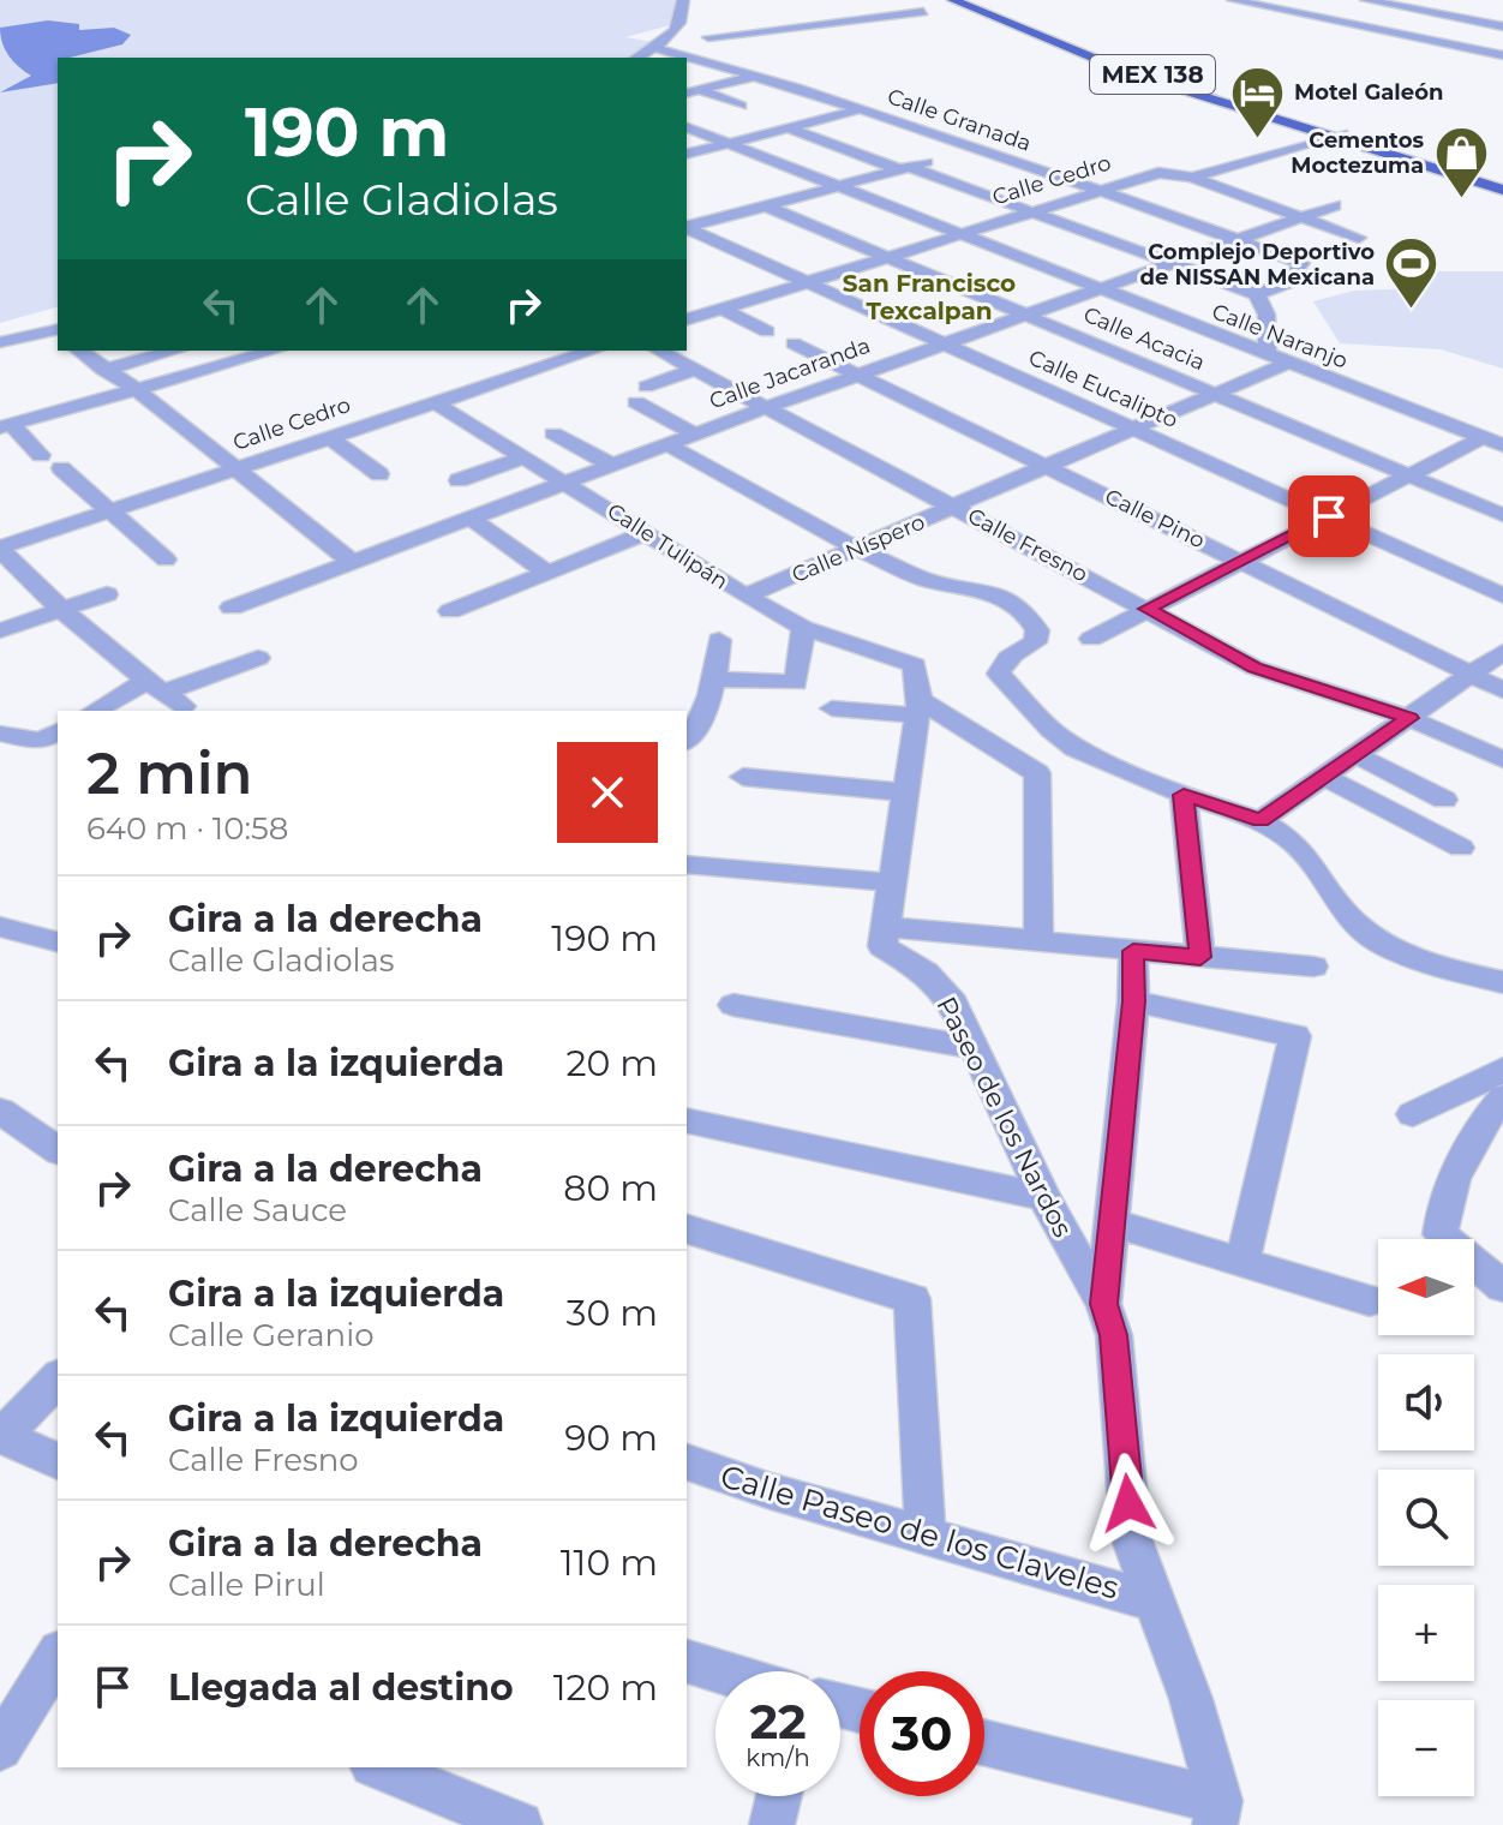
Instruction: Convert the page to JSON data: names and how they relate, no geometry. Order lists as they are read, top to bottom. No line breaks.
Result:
{"streets":{"main road":["MEX 138"],"street":["Calle Granada","Calle Cedro","Calle Naranjo","Calle Acacia","Calle Jacaranda","Calle Eucalipto","Calle Pino","Calle Fresno","Calle Tulipán","Calle Níspero","Paseo de los Nardos","Calle Paseo de los Claveles"]},"crossings":[["Calle Granada","Calle Cedro"],["Calle Granada","Calle Jacaranda"],["Calle Cedro","Calle Naranjo"],["Calle Cedro","Calle Acacia"],["Calle Cedro","Calle Eucalipto"],["Calle Cedro","Calle Tulipán"],["Calle Naranjo","Calle Jacaranda"],["Calle Naranjo","Calle Níspero"],["Calle Acacia","Calle Jacaranda"],["Calle Acacia","Calle Níspero"],["Calle Jacaranda","Calle Eucalipto"],["Calle Jacaranda","Calle Pino"],["Calle Jacaranda","Calle Fresno"],["Calle Jacaranda","Calle Tulipán"],["Calle Eucalipto","Calle Níspero"],["Calle Pino","Calle Níspero"],["Calle Fresno","Calle Níspero"],["Calle Tulipán","Calle Níspero"]],"districts":["San Francisco Texcalpan"],"places":{"hotel":["Motel Galeón"],"shop":["Cementos Moctezuma"],"sports":["Complejo Deportivo de NISSAN Mexicana"]},"north":"left","page":{"turn":["190 m","Calle Gladiolas"],"heading":["2 min","640 m · 10:58"],"list":[{"name":"Gira a la derecha","note":"Calle Gladiolas","value":"190 m"},{"name":"Gira a la izquierda","value":"20 m"},{"name":"Gira a la derecha","note":"Calle Sauce","value":"80 m"},{"name":"Gira a la izquierda","note":"Calle Geranio","value":"30 m"},{"name":"Gira a la izquierda","note":"Calle Fresno","value":"90 m"},{"name":"Gira a la derecha","note":"Calle Pirul","value":"110 m"},{"name":"Llegada al destino","value":"120 m"}],"map_buttons":["+","−"],"speed":"22 km/h","limit":"30"}}
